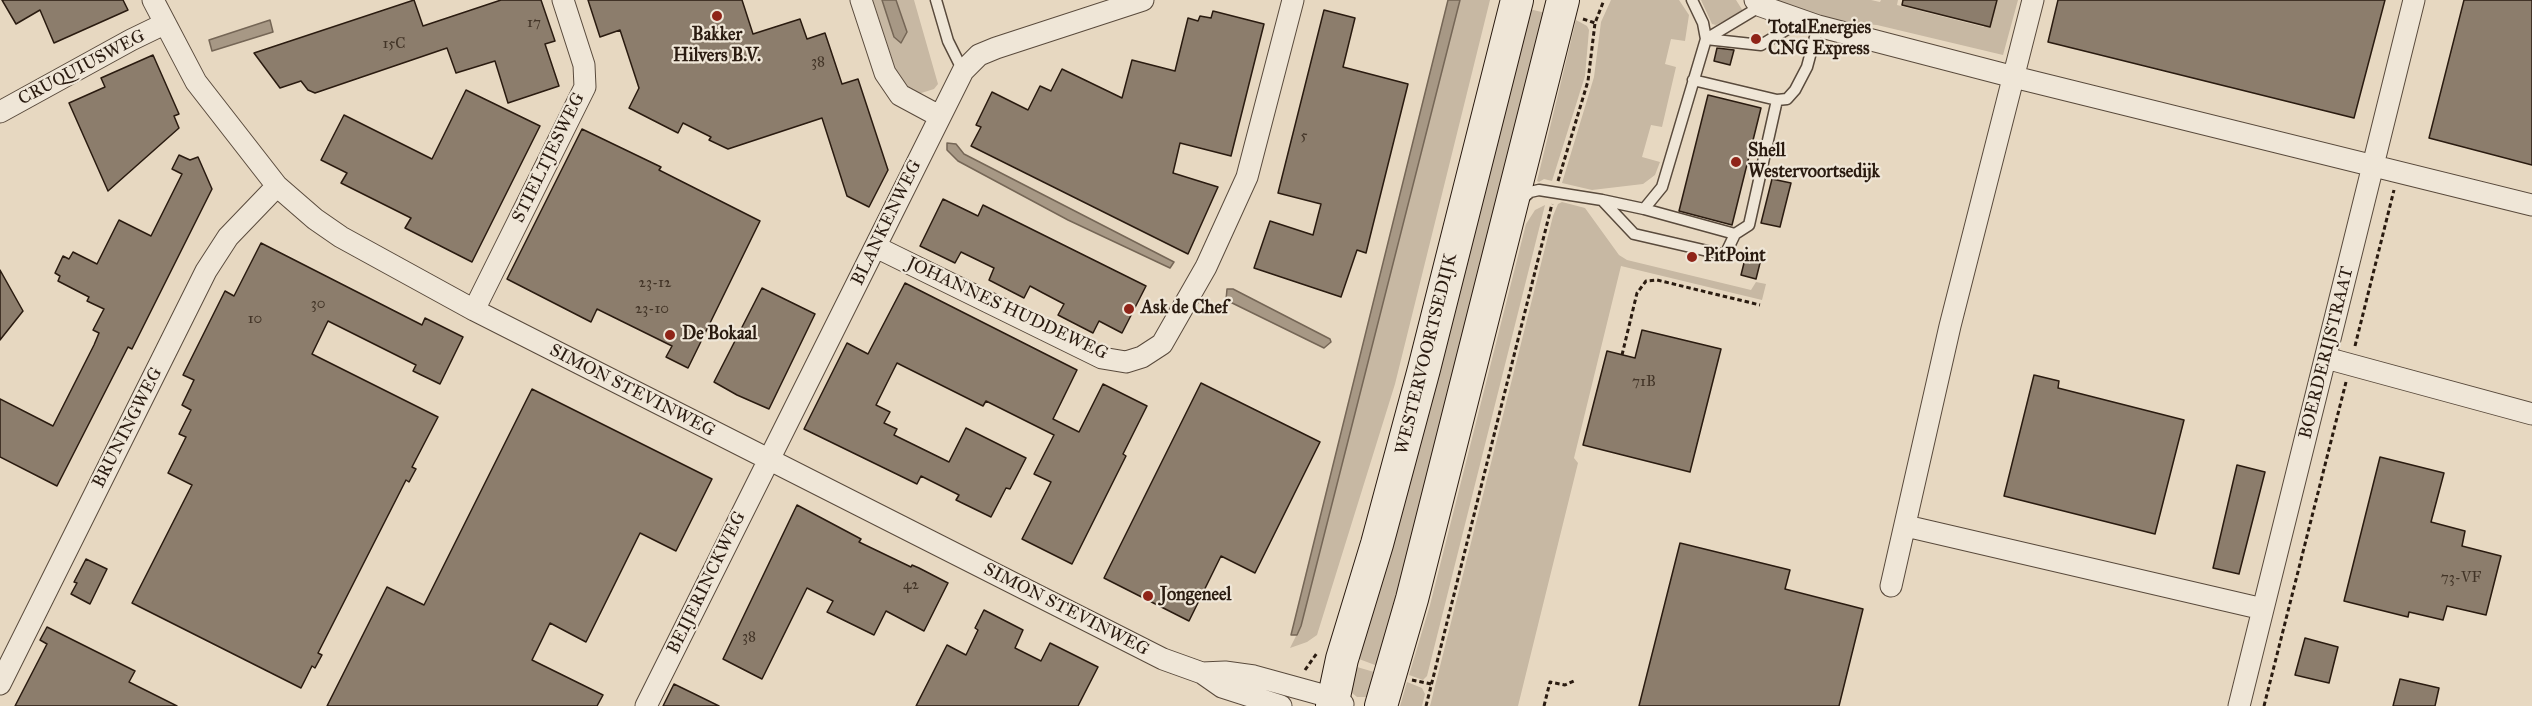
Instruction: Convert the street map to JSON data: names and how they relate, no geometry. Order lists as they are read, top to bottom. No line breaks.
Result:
{"streets":{"main road":["WESTERVOORTSEDIJK"],"street":["CRUQUIUSWEG","STIELTJESWEG","BLANKENWEG","JOHANNES HUDDEWEG","BOERDERIJSTRAAT","SIMON STEVINWEG","BRUNINGWEG","BEIJERINCKWEG"]},"crossings":[["CRUQUIUSWEG","SIMON STEVINWEG"],["STIELTJESWEG","SIMON STEVINWEG"],["BLANKENWEG","JOHANNES HUDDEWEG"],["BLANKENWEG","SIMON STEVINWEG"],["BLANKENWEG","BEIJERINCKWEG"],["WESTERVOORTSEDIJK","SIMON STEVINWEG"],["SIMON STEVINWEG","BRUNINGWEG"],["SIMON STEVINWEG","BEIJERINCKWEG"]],"places":["Bakker Hilvers B.V.","TotalEnergies CNG Express","Shell Westervoortsedijk","PitPoint","Ask de Chef","De Bokaal","Jongeneel"],"house_numbers":["17","15C","38","5","23-12","30","23-10","10","71B","73-VF","42","38"]}
